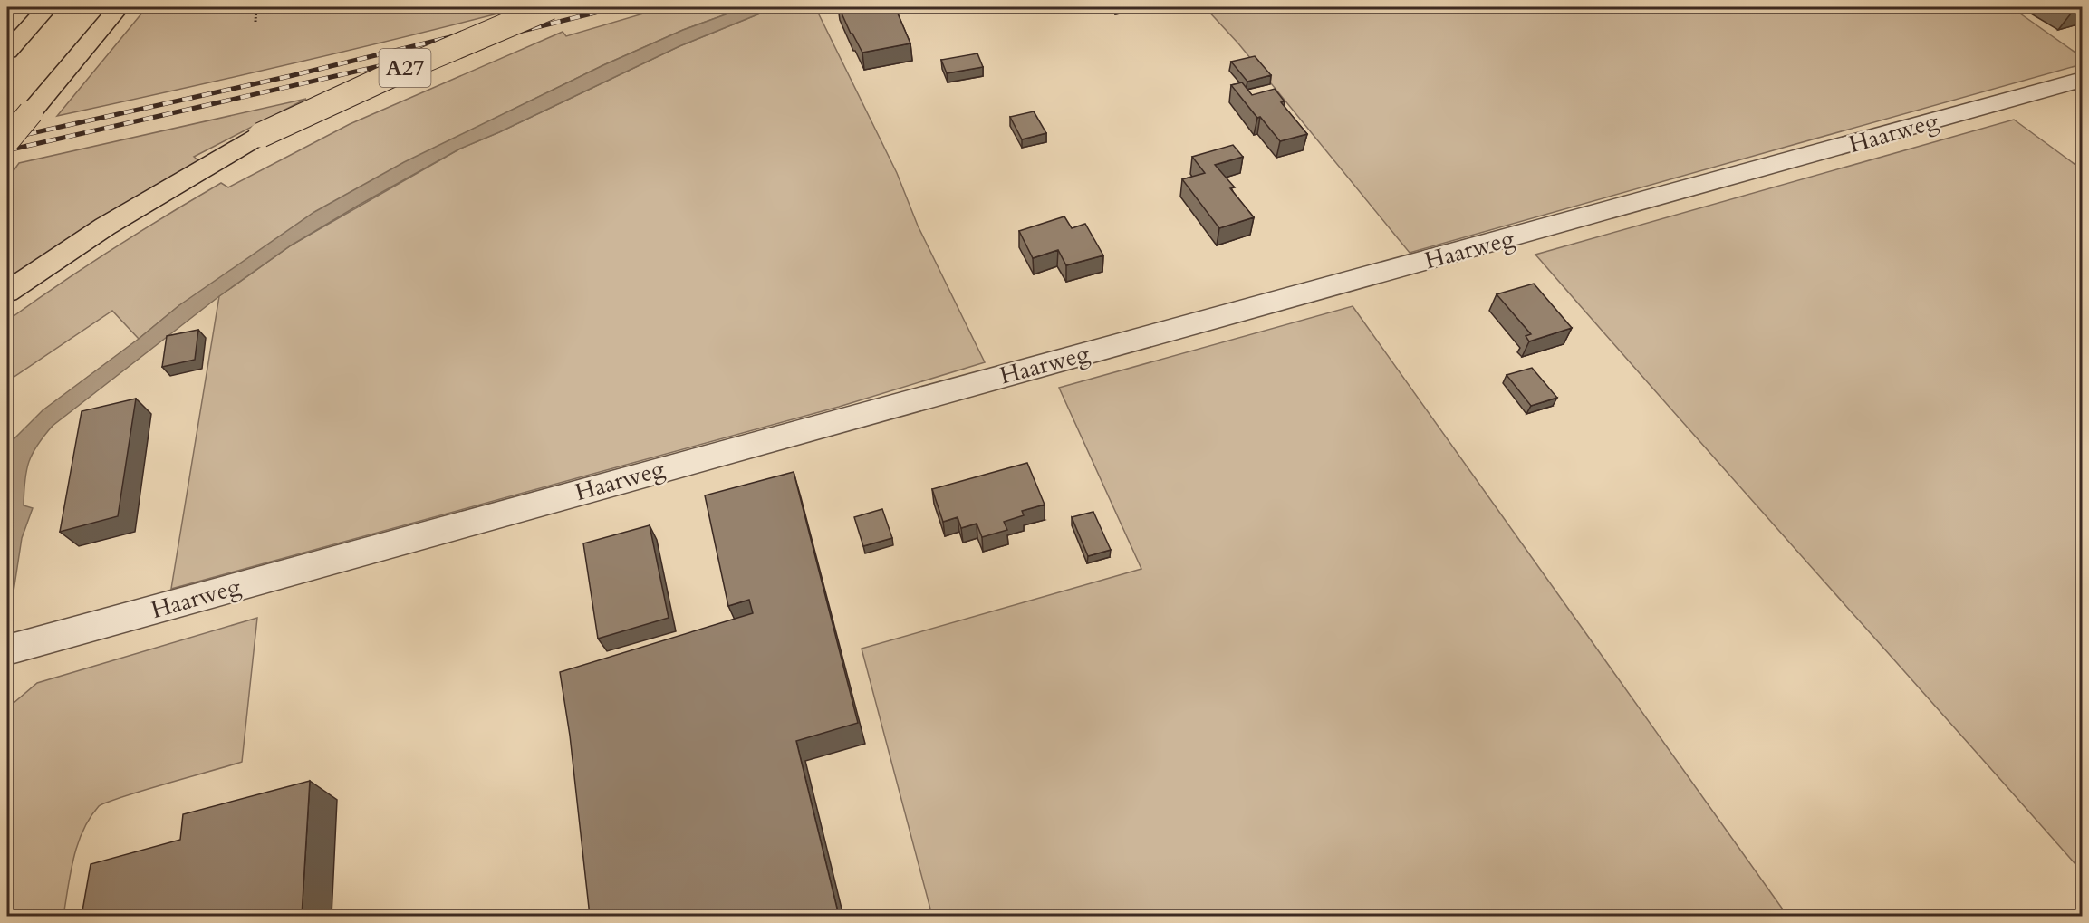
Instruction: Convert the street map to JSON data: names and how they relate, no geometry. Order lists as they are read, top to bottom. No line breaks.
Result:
{"streets":{"highway":["A27"],"street":["Haarweg"]}}
